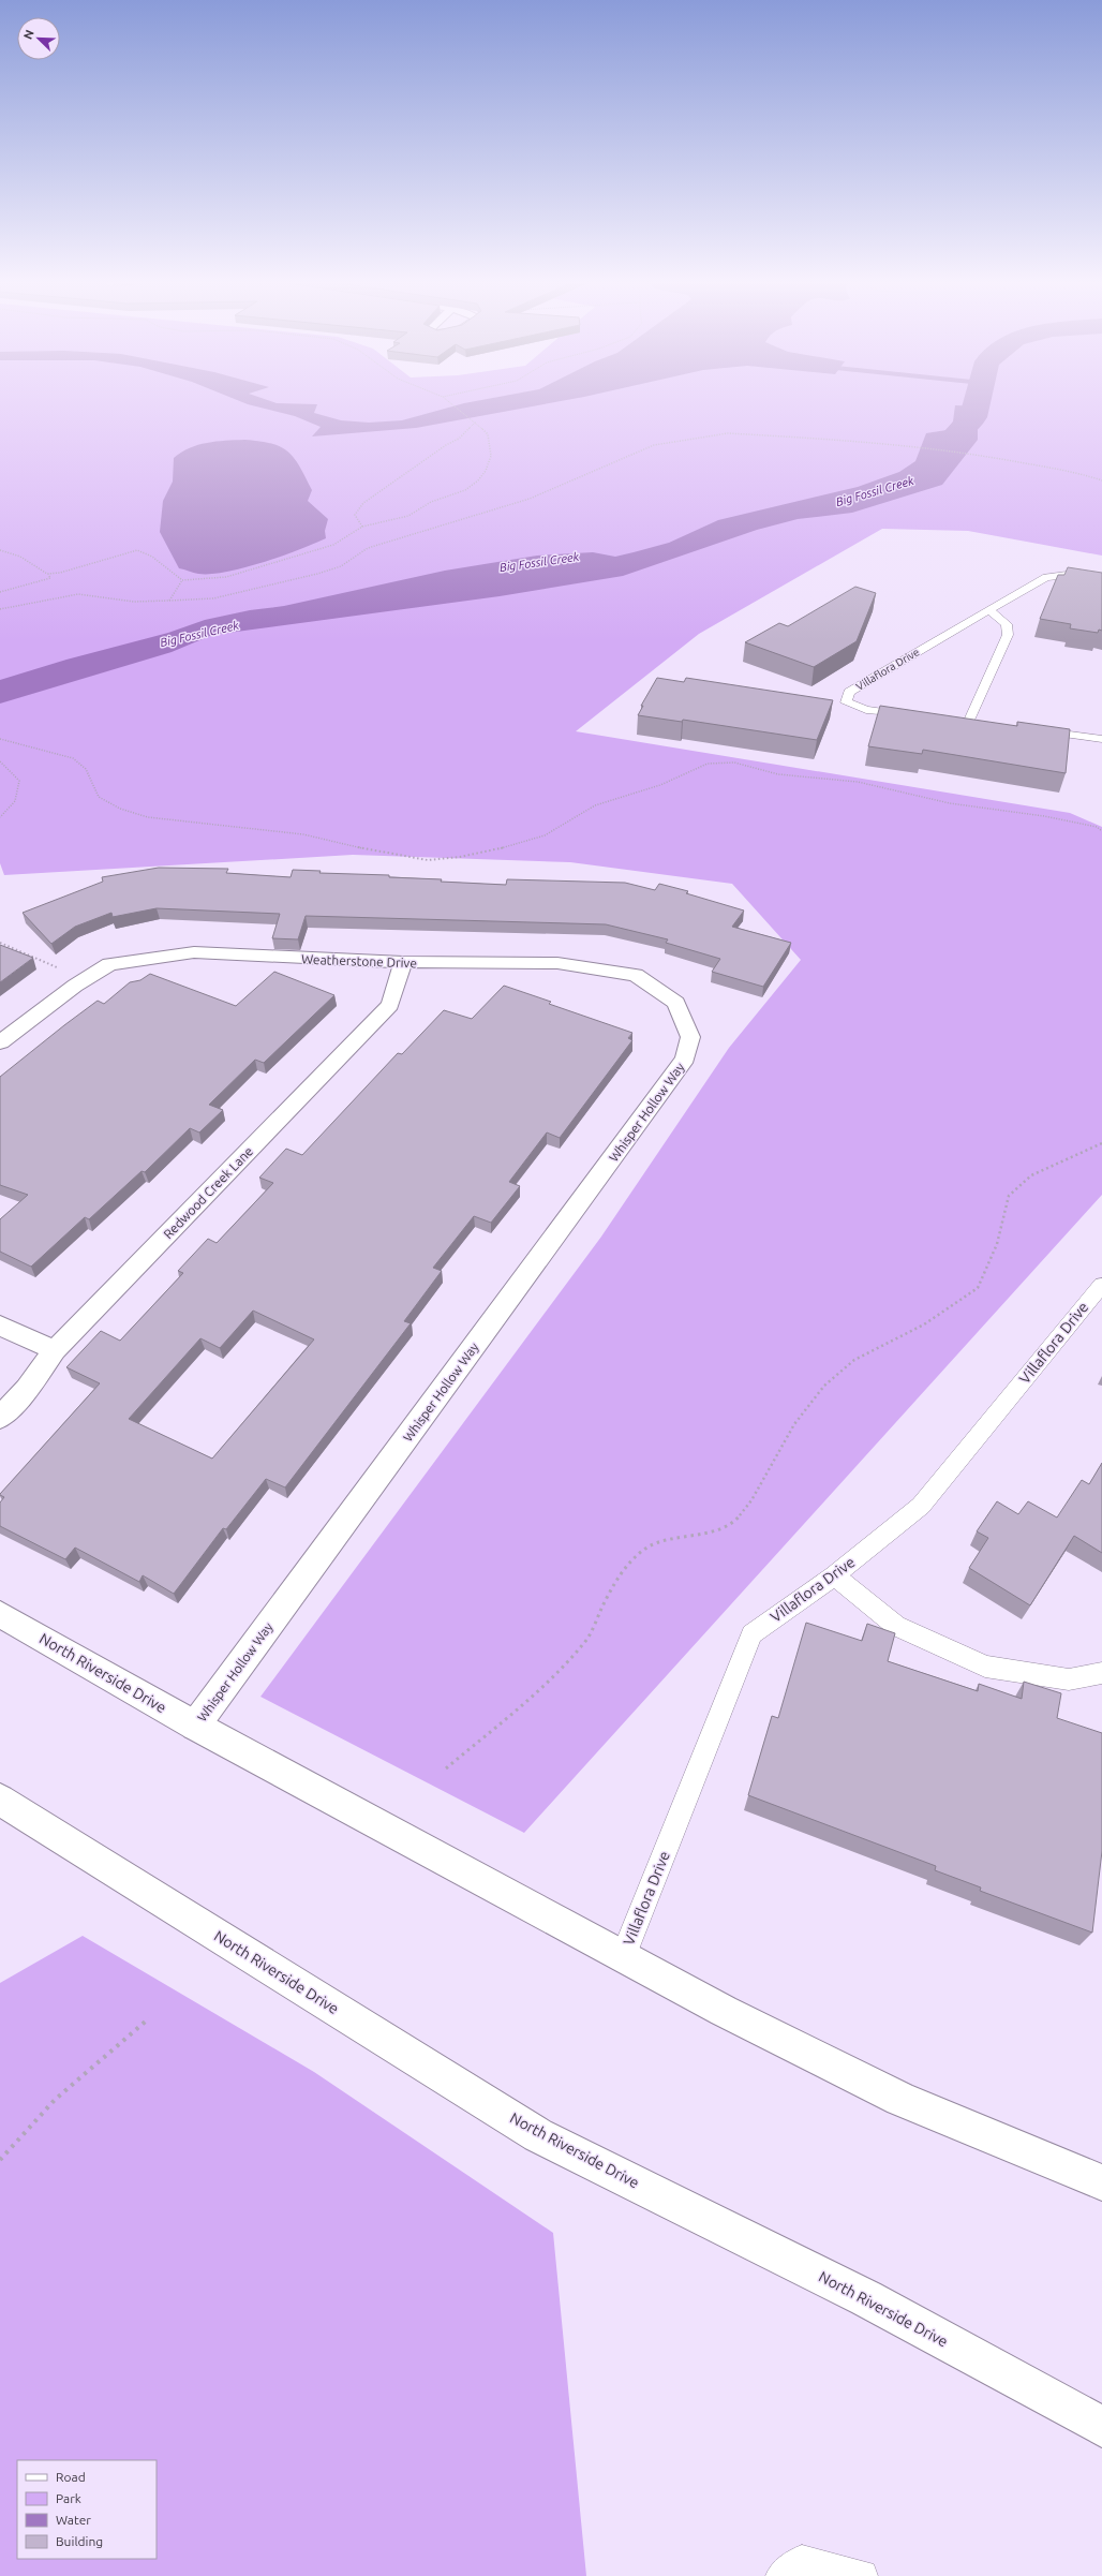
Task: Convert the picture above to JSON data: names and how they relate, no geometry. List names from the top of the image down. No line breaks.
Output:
{"streets":{"street":["Weatherstone Drive","Whisper Hollow Way","Redwood Creek Lane","North Riverside Drive"],"lane":["Villaflora Drive"]},"crossings":[["Villaflora Drive","North Riverside Drive"],["Weatherstone Drive","Whisper Hollow Way"],["Weatherstone Drive","Redwood Creek Lane"],["Whisper Hollow Way","North Riverside Drive"]],"water":["Big Fossil Creek"],"legend":["Road","Park","Water","Building"],"north":"top left"}
